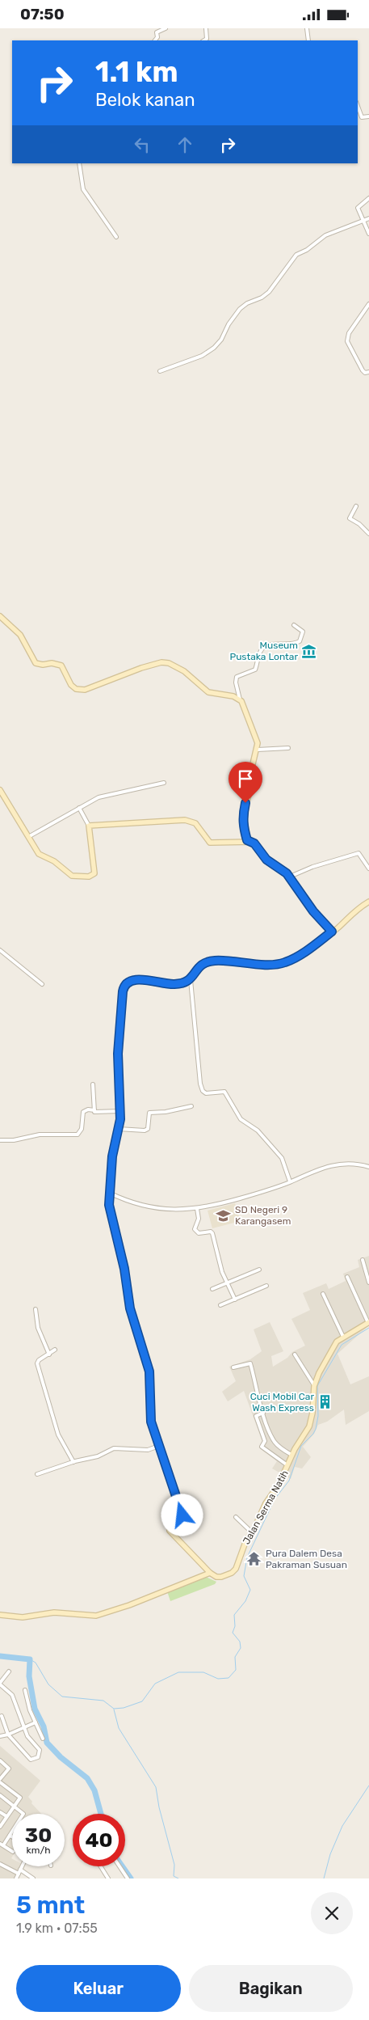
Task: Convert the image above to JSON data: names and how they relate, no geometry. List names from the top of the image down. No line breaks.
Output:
{"streets":{"street":["Jalan Serma Natih"]},"places":{"museum":["Museum Pustaka Lontar"],"school or university":["SD Negeri 9 Karangasem"],"building":["Cuci Mobil Car Wash Express"],"temple":["Pura Dalem Desa Pakraman Susuan"]},"page":{"status":"07:50","turn":["1.1 km","Belok kanan"],"speed":"30 km/h","limit":"40","heading":["5 mnt","1.9 km · 07:55"],"buttons":["Keluar","Bagikan"]}}
